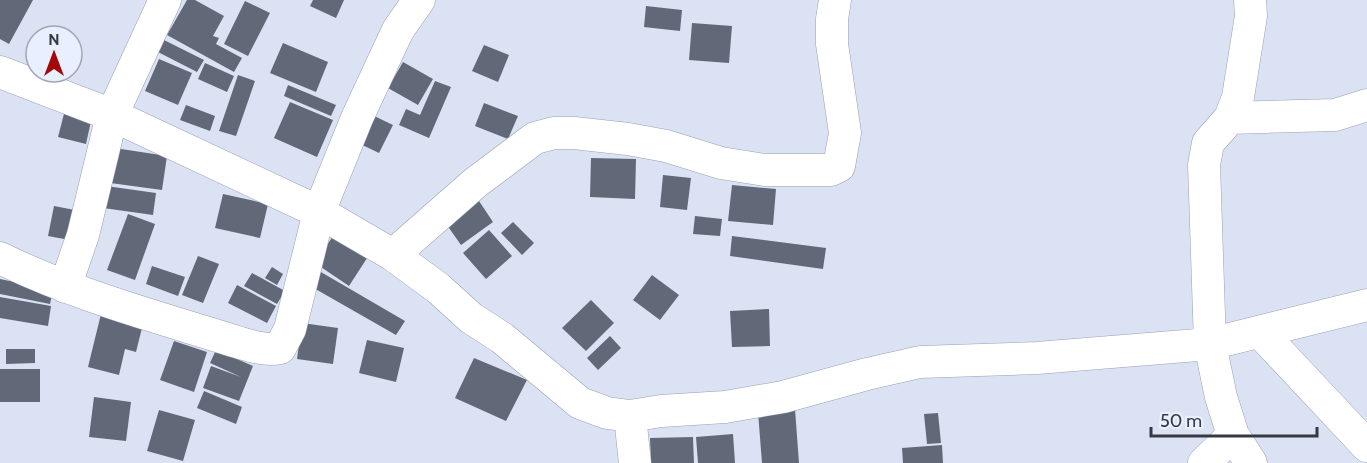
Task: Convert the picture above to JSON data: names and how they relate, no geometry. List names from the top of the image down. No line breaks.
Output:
{"scale_bar":"50 m","north":"top"}
